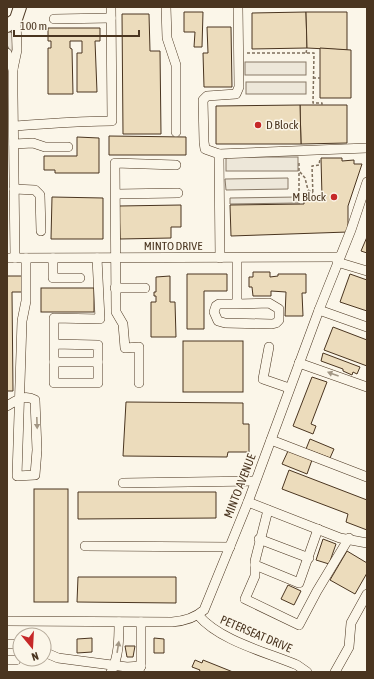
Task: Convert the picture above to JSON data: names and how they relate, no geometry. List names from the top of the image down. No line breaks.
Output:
{"streets":{"street":["MINTO DRIVE","MINTO AVENUE","PETERSEAT DRIVE"]},"crossings":[["MINTO DRIVE","MINTO AVENUE"],["MINTO AVENUE","PETERSEAT DRIVE"]],"places":["D Block","M Block"],"scale_bar":"100 m","north":"bottom"}
